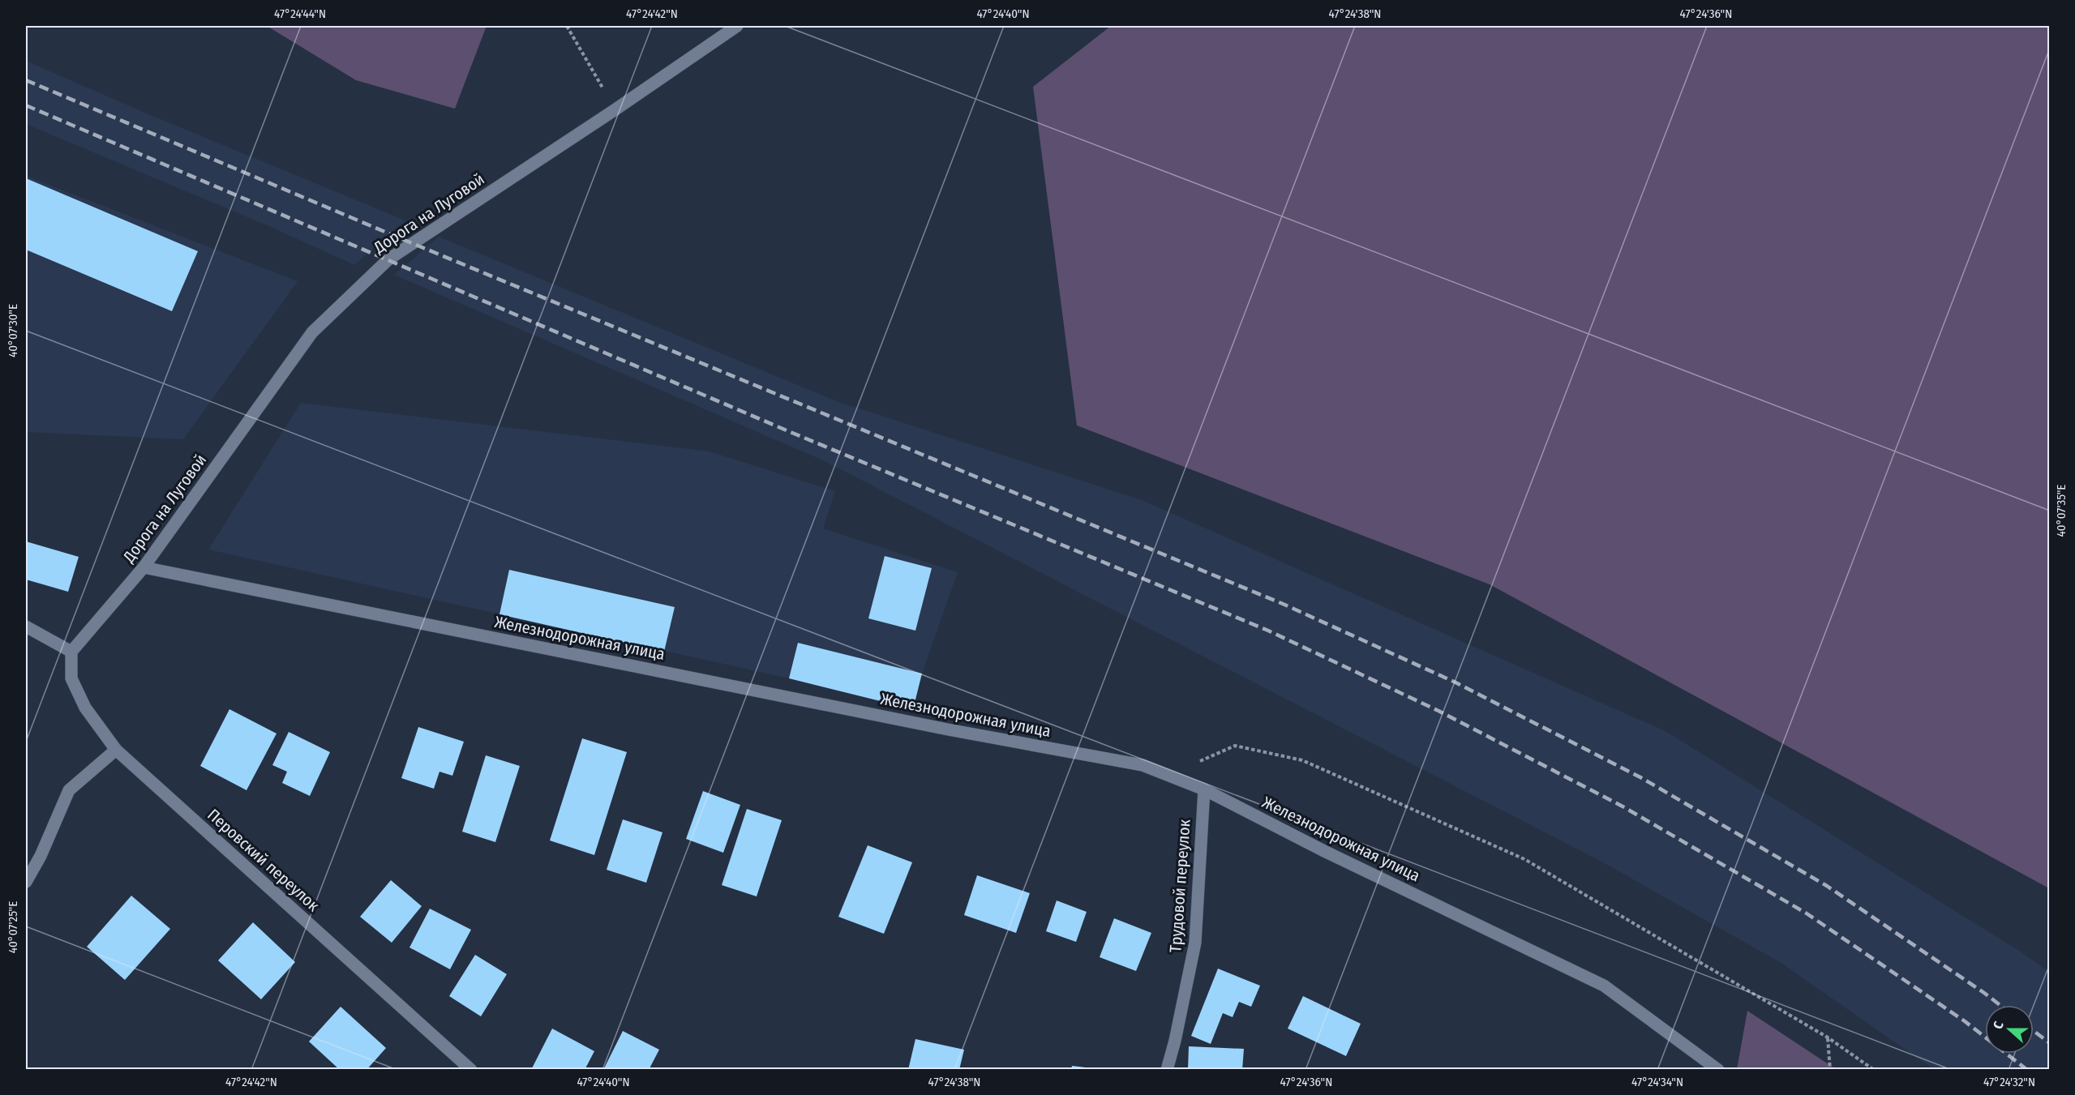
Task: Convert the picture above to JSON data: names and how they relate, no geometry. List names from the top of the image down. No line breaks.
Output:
{"streets":{"street":["Дорога на Луговой","Железнодорожная улица","Перовский переулок","Трудовой переулок"]},"crossings":[["Дорога на Луговой","Железнодорожная улица"],["Дорога на Луговой","Перовский переулок"],["Железнодорожная улица","Трудовой переулок"]],"north":"left","coordinates":["47°24'44\"N","47°24'42\"N","47°24'40\"N","47°24'38\"N","47°24'36\"N","40°07'30\"E","40°07'35\"E","40°07'25\"E","47°24'34\"N","47°24'32\"N"]}
